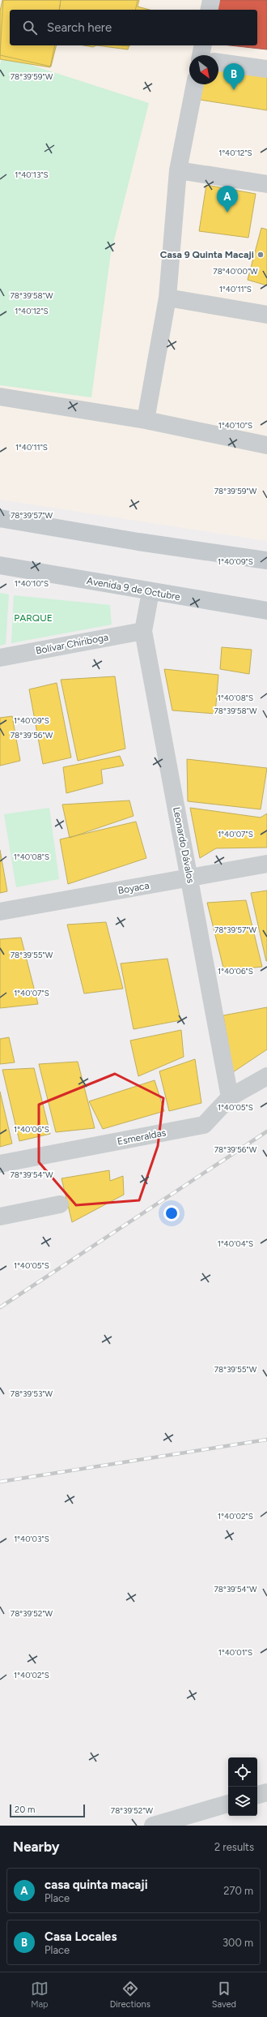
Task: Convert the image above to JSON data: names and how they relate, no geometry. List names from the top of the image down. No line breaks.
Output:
{"streets":{"main road":["Avenida 9 de Octubre"],"street":["Bolívar Chiriboga","Leonardo Dávalos","Boyaca","Esmeraldas"]},"crossings":[["Avenida 9 de Octubre","Leonardo Dávalos"],["Bolívar Chiriboga","Leonardo Dávalos"],["Leonardo Dávalos","Boyaca"],["Leonardo Dávalos","Esmeraldas"]],"parks":["PARQUE"],"places":["Casa 9 Quinta Macaji"],"scale_bar":"20 m","north":"bottom right","page":{"search":"Search here","pins":["B","A"],"scale":"20 m","heading":["Nearby","2 results"],"list":[{"mark":"A","name":"casa quinta macaji","note":"Place","value":"270 m"},{"mark":"B","name":"Casa Locales","note":"Place","value":"300 m"}],"nav":["Map","Directions","Saved"]},"coordinates":["78°39'59\"W","1°40'12\"S","1°40'13\"S","78°40'00\"W","1°40'11\"S","78°39'58\"W","1°40'10\"S","78°39'57\"W","1°40'09\"S","1°40'08\"S","78°39'56\"W","1°40'07\"S","78°39'55\"W","1°40'06\"S","1°40'05\"S","78°39'54\"W","1°40'04\"S","78°39'53\"W","1°40'02\"S","1°40'03\"S","78°39'52\"W","1°40'01\"S"]}
